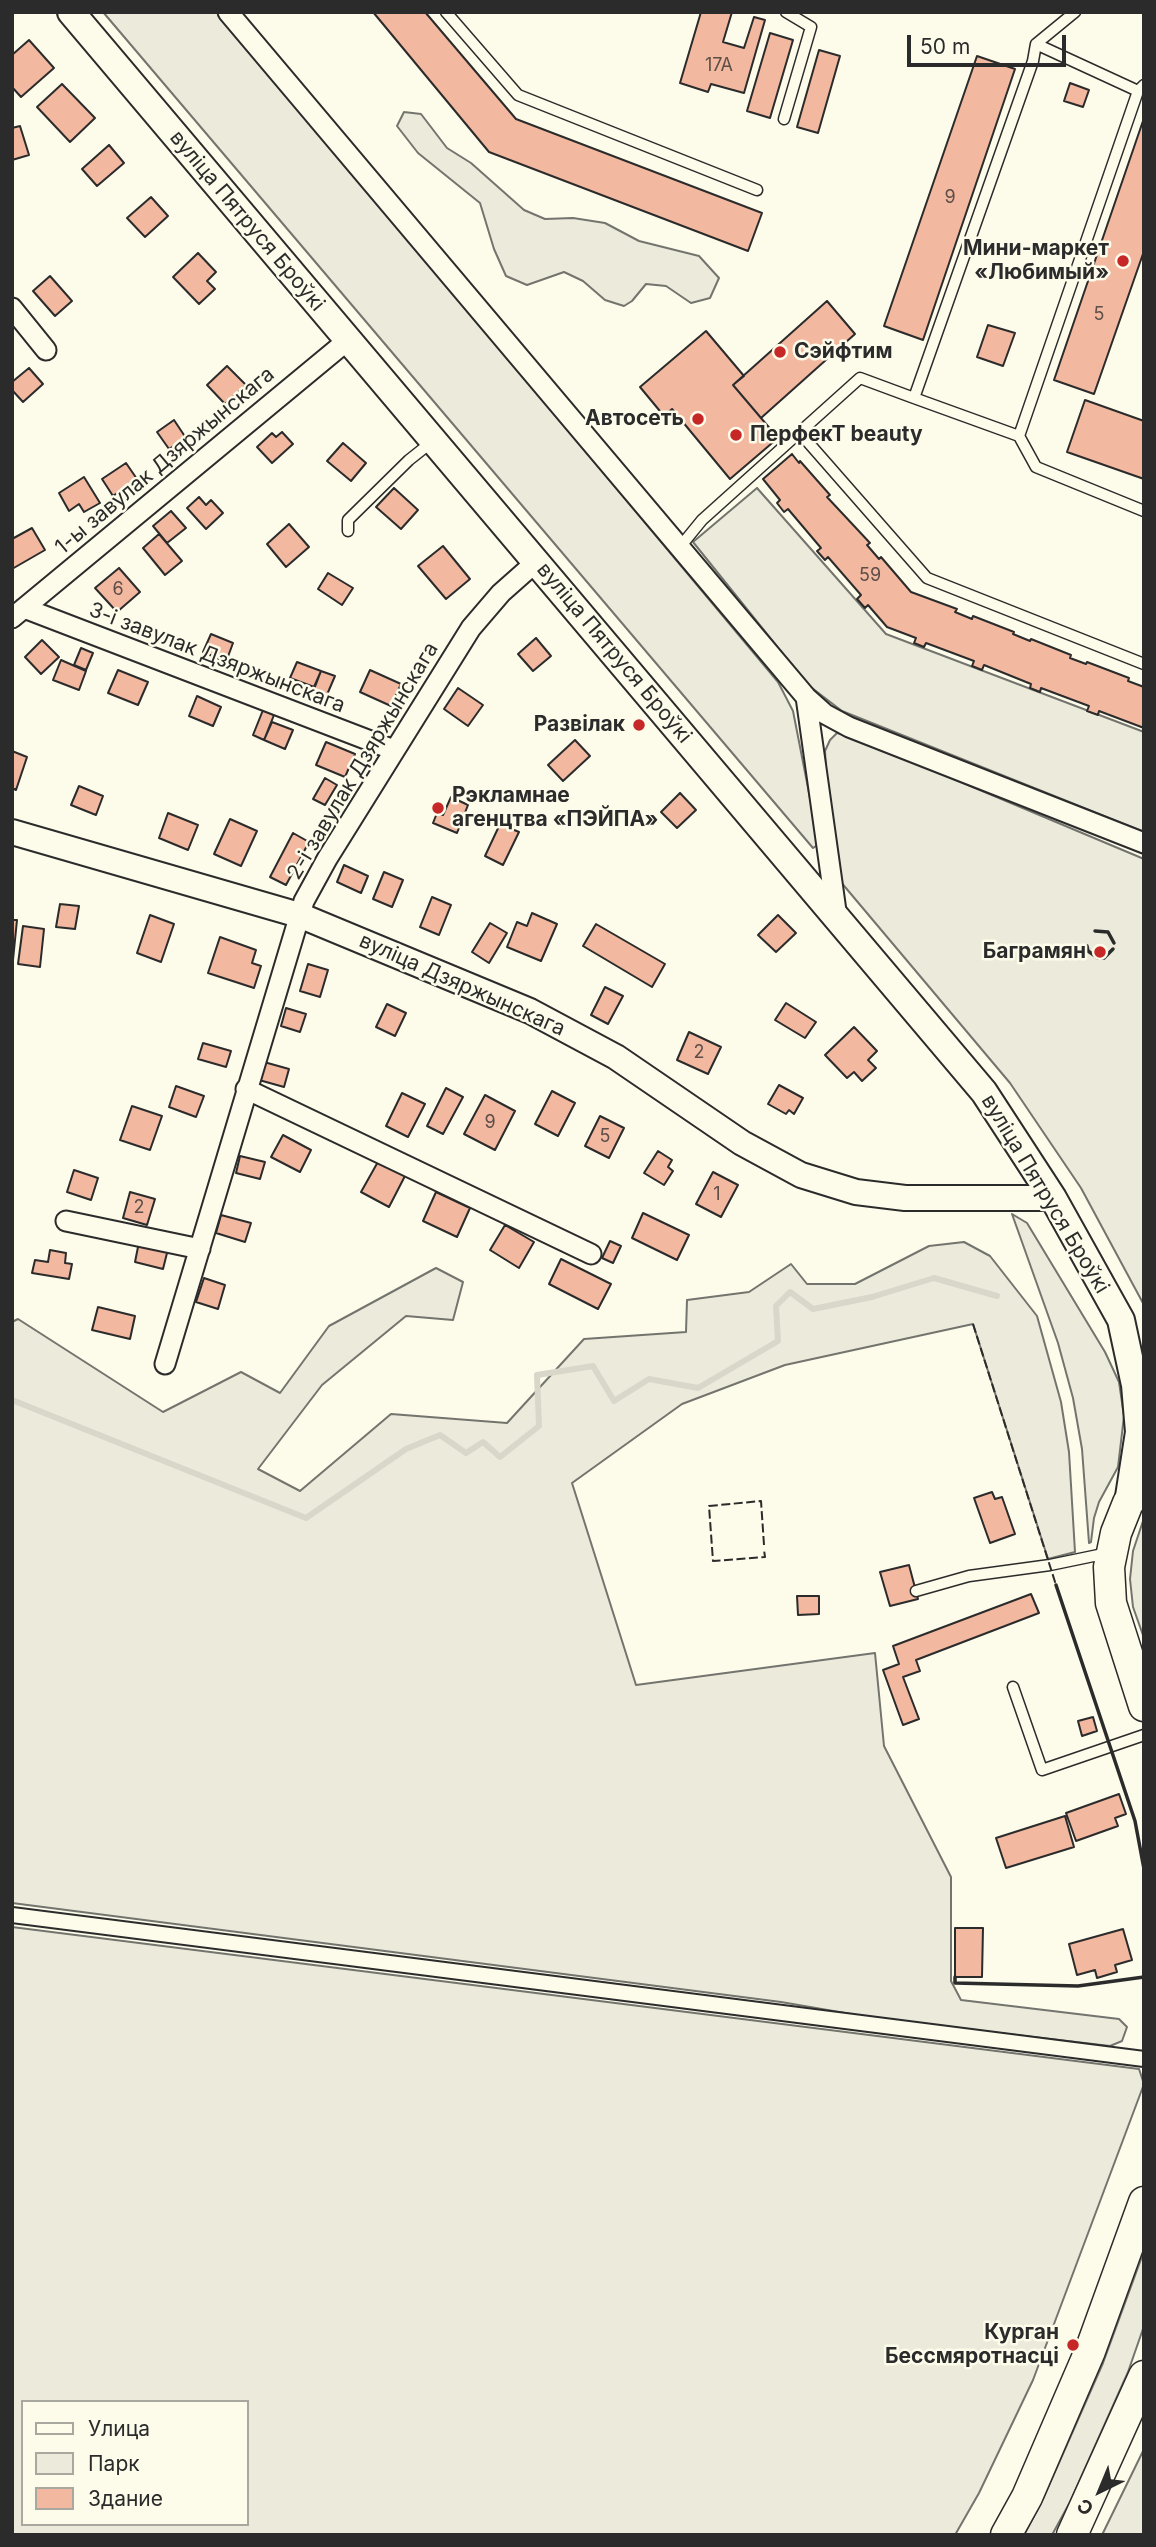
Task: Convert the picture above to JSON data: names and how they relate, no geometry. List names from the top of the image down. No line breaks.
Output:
{"streets":{"main road":["вуліца Пятруся Броўкі"],"street":["1-ы завулак Дзяржынскага","3-і завулак Дзяржынскага","2-і завулак Дзяржынскага","вуліца Дзяржынскага"]},"crossings":[["вуліца Пятруся Броўкі","1-ы завулак Дзяржынскага"],["вуліца Пятруся Броўкі","2-і завулак Дзяржынскага"],["вуліца Пятруся Броўкі","вуліца Дзяржынскага"],["1-ы завулак Дзяржынскага","3-і завулак Дзяржынскага"],["3-і завулак Дзяржынскага","2-і завулак Дзяржынскага"],["2-і завулак Дзяржынскага","вуліца Дзяржынскага"]],"places":["Мини-маркет «Любимый»","Сэйфтим","Автосеть","ПерфекТ beauty","Развілак","Рэкламнае агенцтва «ПЭЙПА»","Баграмян","Курган Бессмяротнасці"],"house_numbers":["17А","9","5","59","6","2","9","5","1","2"],"legend":["Улица","Парк","Здание"],"scale_bar":"50 m","north":"bottom left"}
